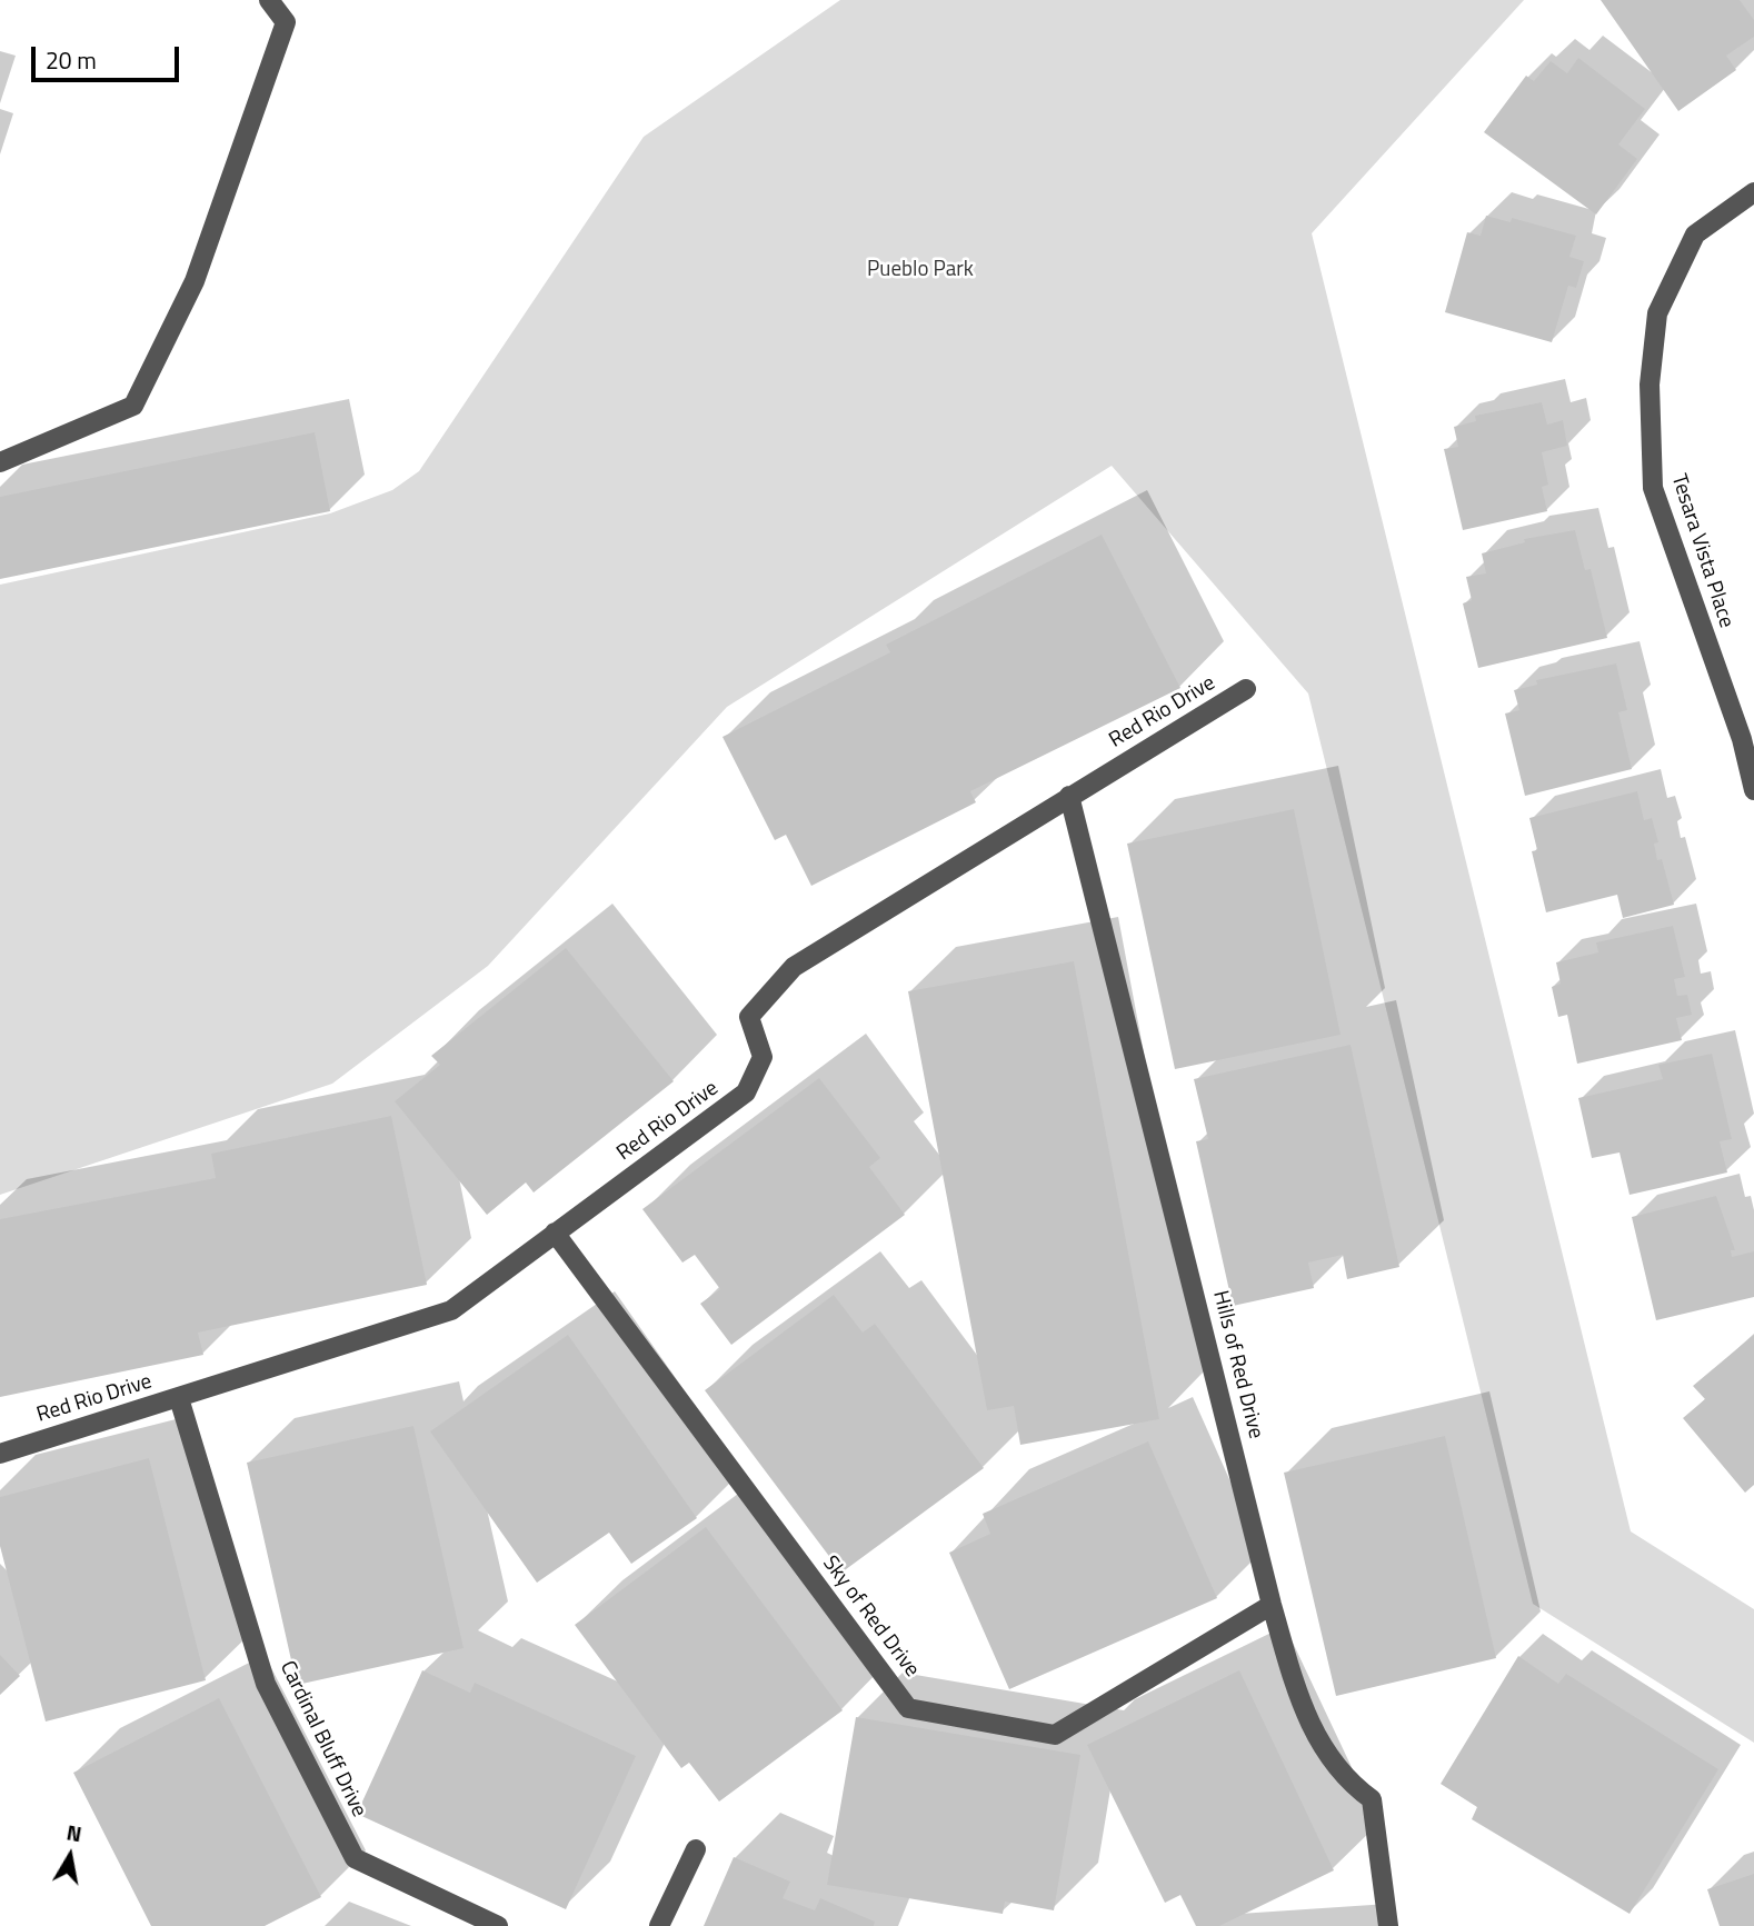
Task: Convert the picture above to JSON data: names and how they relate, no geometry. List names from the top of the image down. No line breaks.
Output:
{"streets":{"street":["Tesara Vista Place","Red Rio Drive","Hills of Red Drive","Sky of Red Drive","Cardinal Bluff Drive"]},"crossings":[["Red Rio Drive","Hills of Red Drive"],["Red Rio Drive","Sky of Red Drive"],["Red Rio Drive","Cardinal Bluff Drive"],["Hills of Red Drive","Sky of Red Drive"]],"parks":["Pueblo Park"],"scale_bar":"20 m","north":"top"}
